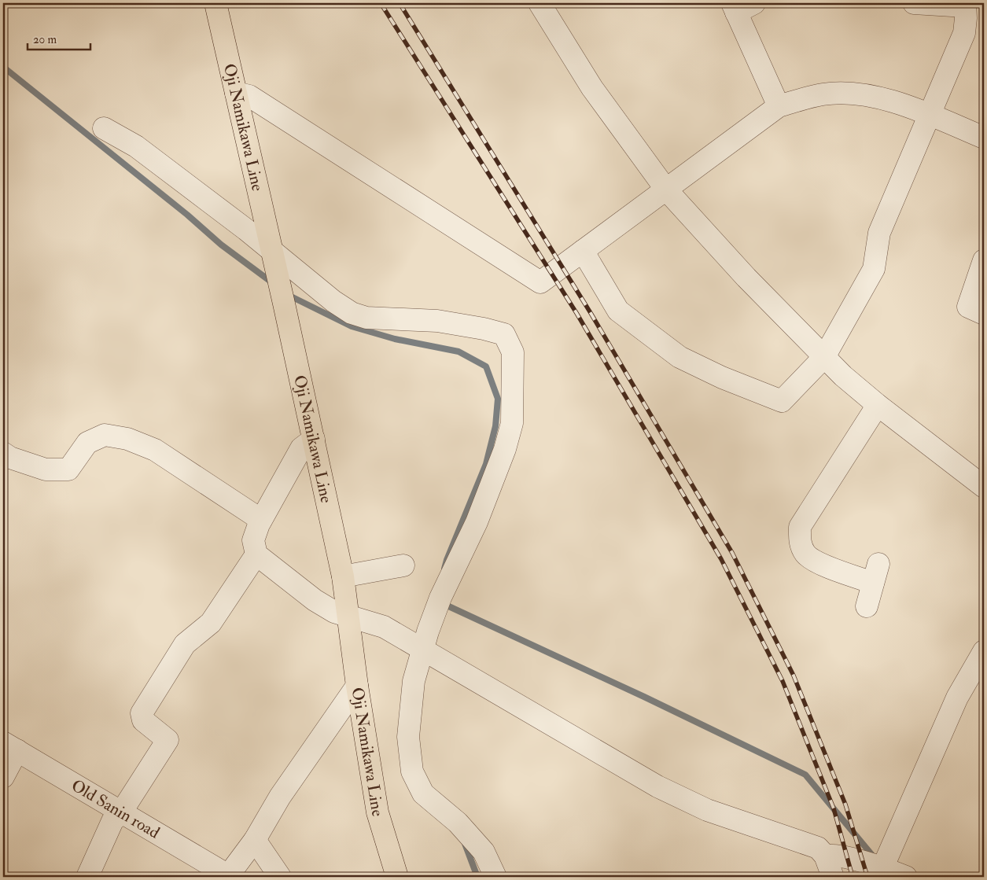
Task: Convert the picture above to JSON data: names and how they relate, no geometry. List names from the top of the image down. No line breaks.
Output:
{"streets":{"main road":["Oji Namikawa Line"],"street":["Old Sanin road"]},"crossings":[["Oji Namikawa Line","Old Sanin road"]],"scale_bar":"20 m"}
